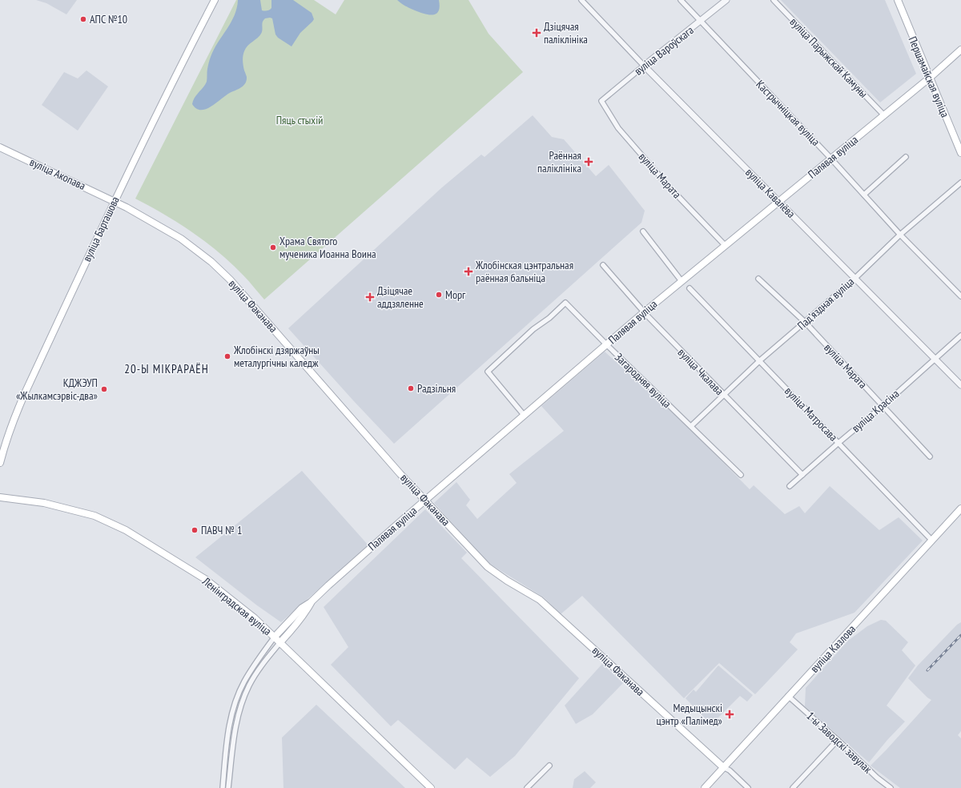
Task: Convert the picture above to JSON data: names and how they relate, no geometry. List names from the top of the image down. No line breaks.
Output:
{"streets":{"main road":["Першамайская вуліца","Палявая вуліца","вуліца Акопава","вуліца Барташова","вуліца Факанава","Ленінградская вуліца","вуліца Казлова"],"street":["вуліца Вароўскага","вуліца Парыжскай Камуны","Кастрычніцкая вуліца","вуліца Марата","вуліца Кавалёва","Падʼяздная вуліца","вуліца Чкалава","Загародняя вуліца","вуліца Красіна","вуліца Матросава","1-ы Заводскі завулак"]},"crossings":[["вуліца Вароўскага","Кастрычніцкая вуліца"],["вуліца Вароўскага","вуліца Марата"],["вуліца Вароўскага","вуліца Кавалёва"],["вуліца Парыжскай Камуны","Палявая вуліца"],["Першамайская вуліца","Палявая вуліца"],["Кастрычніцкая вуліца","Палявая вуліца"],["Кастрычніцкая вуліца","Падʼяздная вуліца"],["Палявая вуліца","вуліца Марата"],["Палявая вуліца","вуліца Кавалёва"],["Палявая вуліца","вуліца Факанава"],["Палявая вуліца","вуліца Чкалава"],["Палявая вуліца","Загародняя вуліца"],["Палявая вуліца","Ленінградская вуліца"],["вуліца Акопава","вуліца Барташова"],["вуліца Акопава","вуліца Факанава"],["вуліца Марата","Падʼяздная вуліца"],["вуліца Марата","вуліца Красіна"],["вуліца Кавалёва","Падʼяздная вуліца"],["вуліца Кавалёва","вуліца Красіна"],["вуліца Барташова","вуліца Факанава"],["Падʼяздная вуліца","вуліца Чкалава"],["Падʼяздная вуліца","Загародняя вуліца"],["Падʼяздная вуліца","вуліца Матросава"],["вуліца Факанава","вуліца Казлова"],["вуліца Чкалава","вуліца Красіна"],["вуліца Красіна","вуліца Матросава"],["вуліца Матросава","вуліца Казлова"],["вуліца Казлова","1-ы Заводскі завулак"]],"districts":["20-Ы МІКРАРАЁН"],"parks":["Пяць стыхій"],"places":{"other":["АПС №10","Храма Святого мученика Иоанна Воина","Морг","Жлобінскі дзяржаўны металургічны каледж","Радзільня","КДЖЭУП «Жылкамсэрвіс-два»","ПАВЧ № 1"],"health":["Дзіцячая паліклініка","Раённая паліклініка","Жлобінская цэнтральная раённая бальніца","Дзіцячае аддзяленне","Медыцынскі цэнтр «Палімед»"]}}
